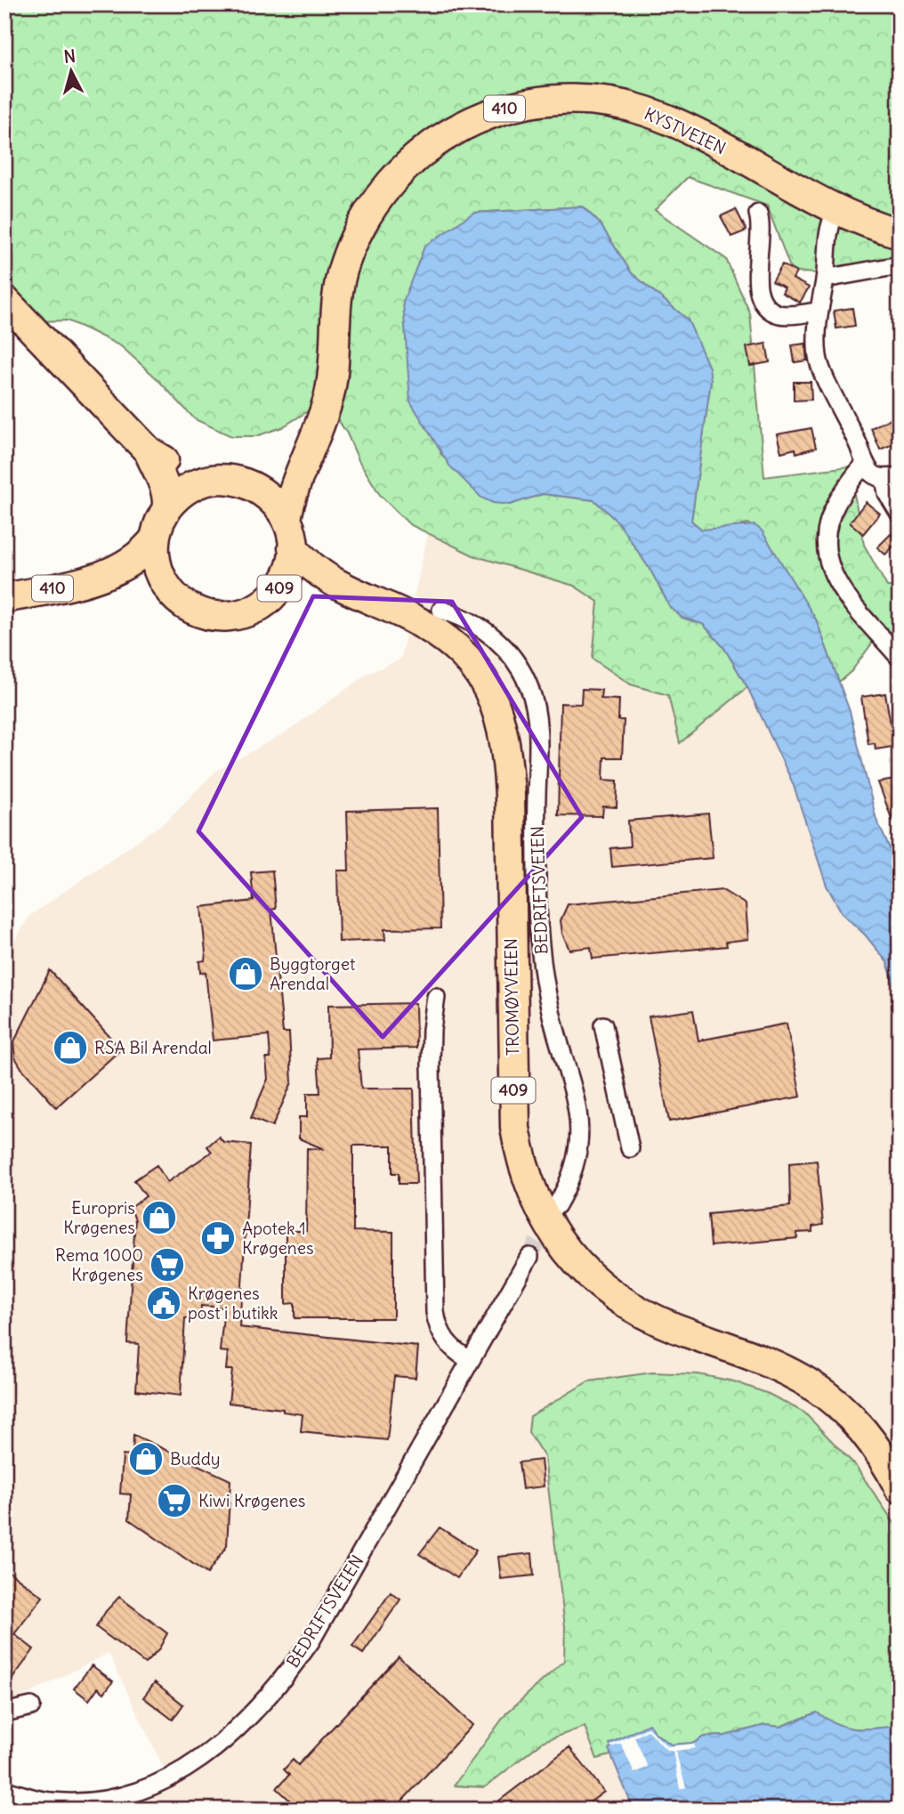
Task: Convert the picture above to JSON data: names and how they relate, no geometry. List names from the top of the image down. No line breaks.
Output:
{"streets":{"main road":["410","KYSTVEIEN","409","TROMØYVEIEN"],"street":["BEDRIFTSVEIEN"]},"crossings":[["410","KYSTVEIEN"],["410","409"],["410","TROMØYVEIEN"],["KYSTVEIEN","409"],["KYSTVEIEN","TROMØYVEIEN"],["409","TROMØYVEIEN"]],"places":{"shop":["Byggtorget Arendal","RSA Bil Arendal","Europris Krøgenes","Buddy"],"pharmacy":["Apotek 1 Krøgenes"],"supermarket":["Rema 1000 Krøgenes","Kiwi Krøgenes"],"public building":["Krøgenes post i butikk"]},"north":"top"}
